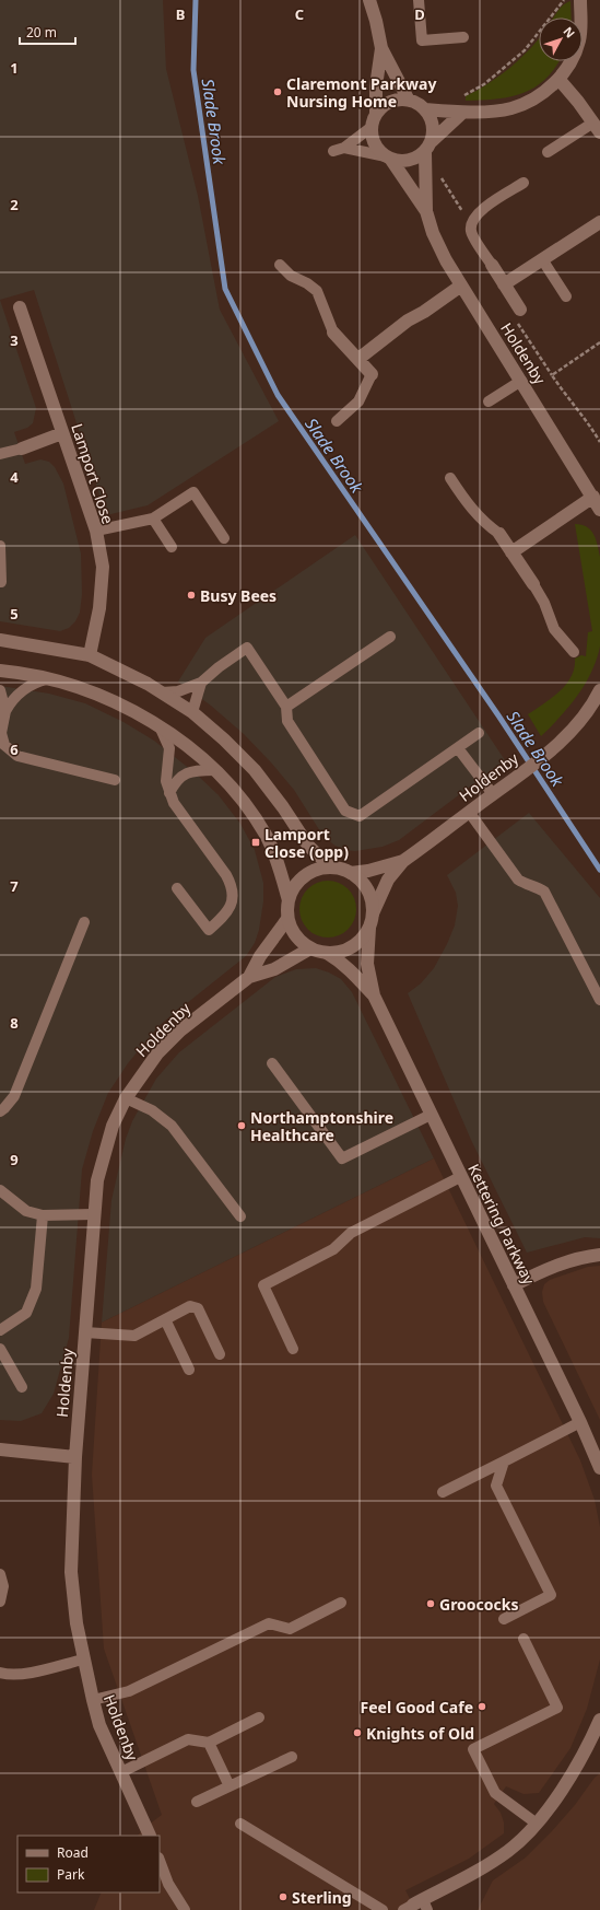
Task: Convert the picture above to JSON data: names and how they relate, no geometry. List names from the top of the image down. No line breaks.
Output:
{"streets":{"street":["Holdenby","Lamport Close","Kettering Parkway"]},"crossings":[["Holdenby","Kettering Parkway"]],"water":["Slade Brook"],"places":{"other":["Claremont Parkway Nursing Home","Busy Bees","Northamptonshire Healthcare","Groococks","Feel Good Cafe","Knights of Old","Sterling"],"transit":["Lamport Close (opp)"]},"legend":["Road","Park"],"scale_bar":"20 m","north":"top right","grid":{"columns":["B","C","D"],"rows":["1","2","3","4","5","6","7","8","9"]}}
